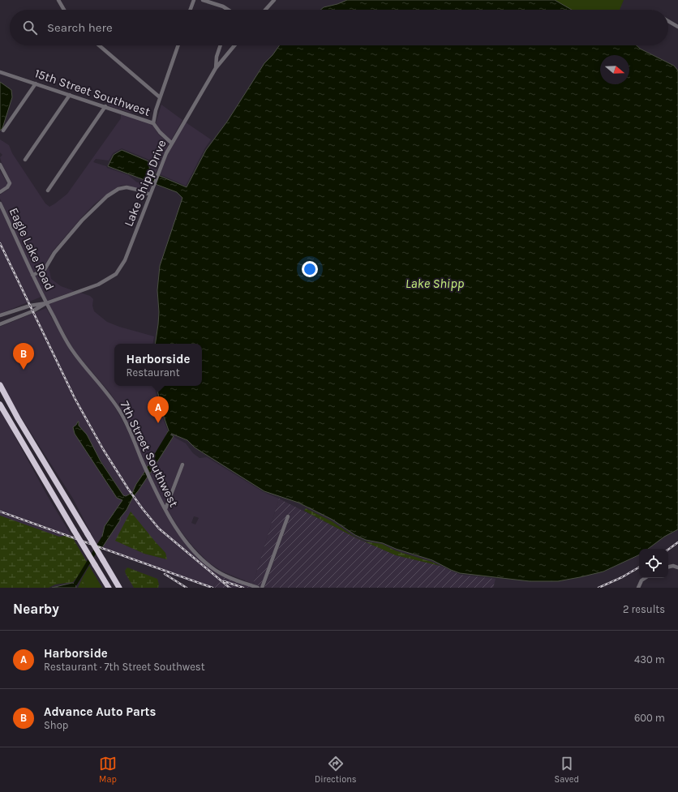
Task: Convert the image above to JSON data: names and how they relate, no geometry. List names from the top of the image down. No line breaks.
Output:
{"streets":{"street":["15th Street Southwest","Lake Shipp Drive","Eagle Lake Road","7th Street Southwest"]},"crossings":[["15th Street Southwest","Lake Shipp Drive"],["Lake Shipp Drive","Eagle Lake Road"],["Lake Shipp Drive","7th Street Southwest"],["Eagle Lake Road","7th Street Southwest"]],"water":["Lake Shipp"],"north":"right","page":{"search":"Search here","pins":["B","A"],"popup":["Harborside","Restaurant"],"heading":["Nearby","2 results"],"list":[{"mark":"A","name":"Harborside","note":"Restaurant · 7th Street Southwest","value":"430 m"},{"mark":"B","name":"Advance Auto Parts","note":"Shop","value":"600 m"}],"nav":["Map","Directions","Saved"]}}
